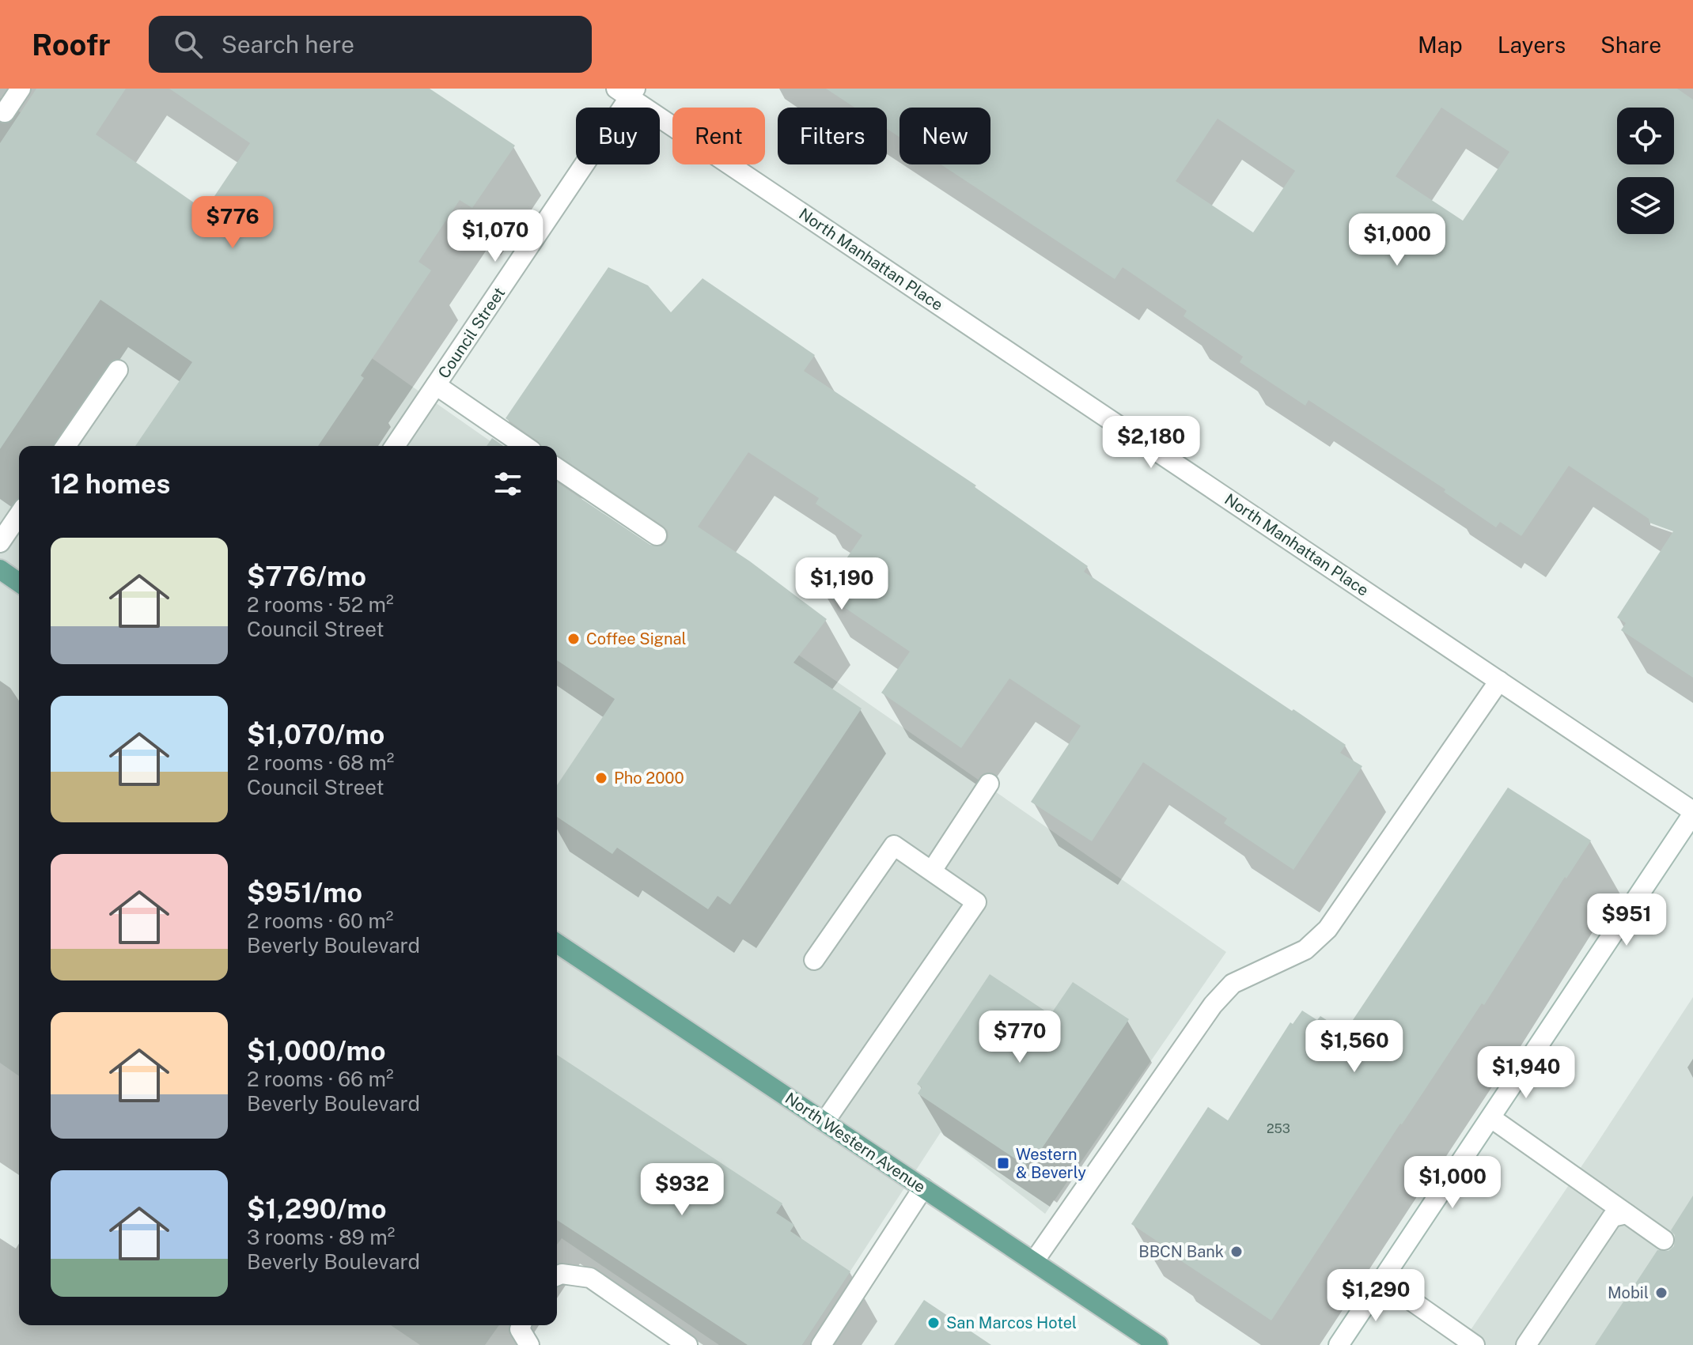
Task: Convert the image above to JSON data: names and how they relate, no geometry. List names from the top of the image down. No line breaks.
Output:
{"streets":{"main road":["North Western Avenue"],"street":["North Manhattan Place","Council Street"]},"crossings":[["North Manhattan Place","Council Street"]],"places":{"other":["Coffee Signal","Pho 2000","BBCN Bank","Mobil","San Marcos Hotel"],"transit":["Western & Beverly"]},"house_numbers":["253"],"page":{"header":"Roofr","search":"Search here","nav":["Map","Layers","Share"],"chip":["Buy","Rent","Filters","New"],"price":["$776","$1,070","$1,000","$2,180","$1,190","$951","$770","$1,560","$1,940","$1,000","$932","$1,290"],"heading":"12 homes","list":[{"name":"$776/mo","note":"2 rooms · 52 m² · Council Street"},{"name":"$1,070/mo","note":"2 rooms · 68 m² · Council Street"},{"name":"$951/mo","note":"2 rooms · 60 m² · Beverly Boulevard"},{"name":"$1,000/mo","note":"2 rooms · 66 m² · Beverly Boulevard"},{"name":"$1,290/mo","note":"3 rooms · 89 m² · Beverly Boulevard"}]}}
